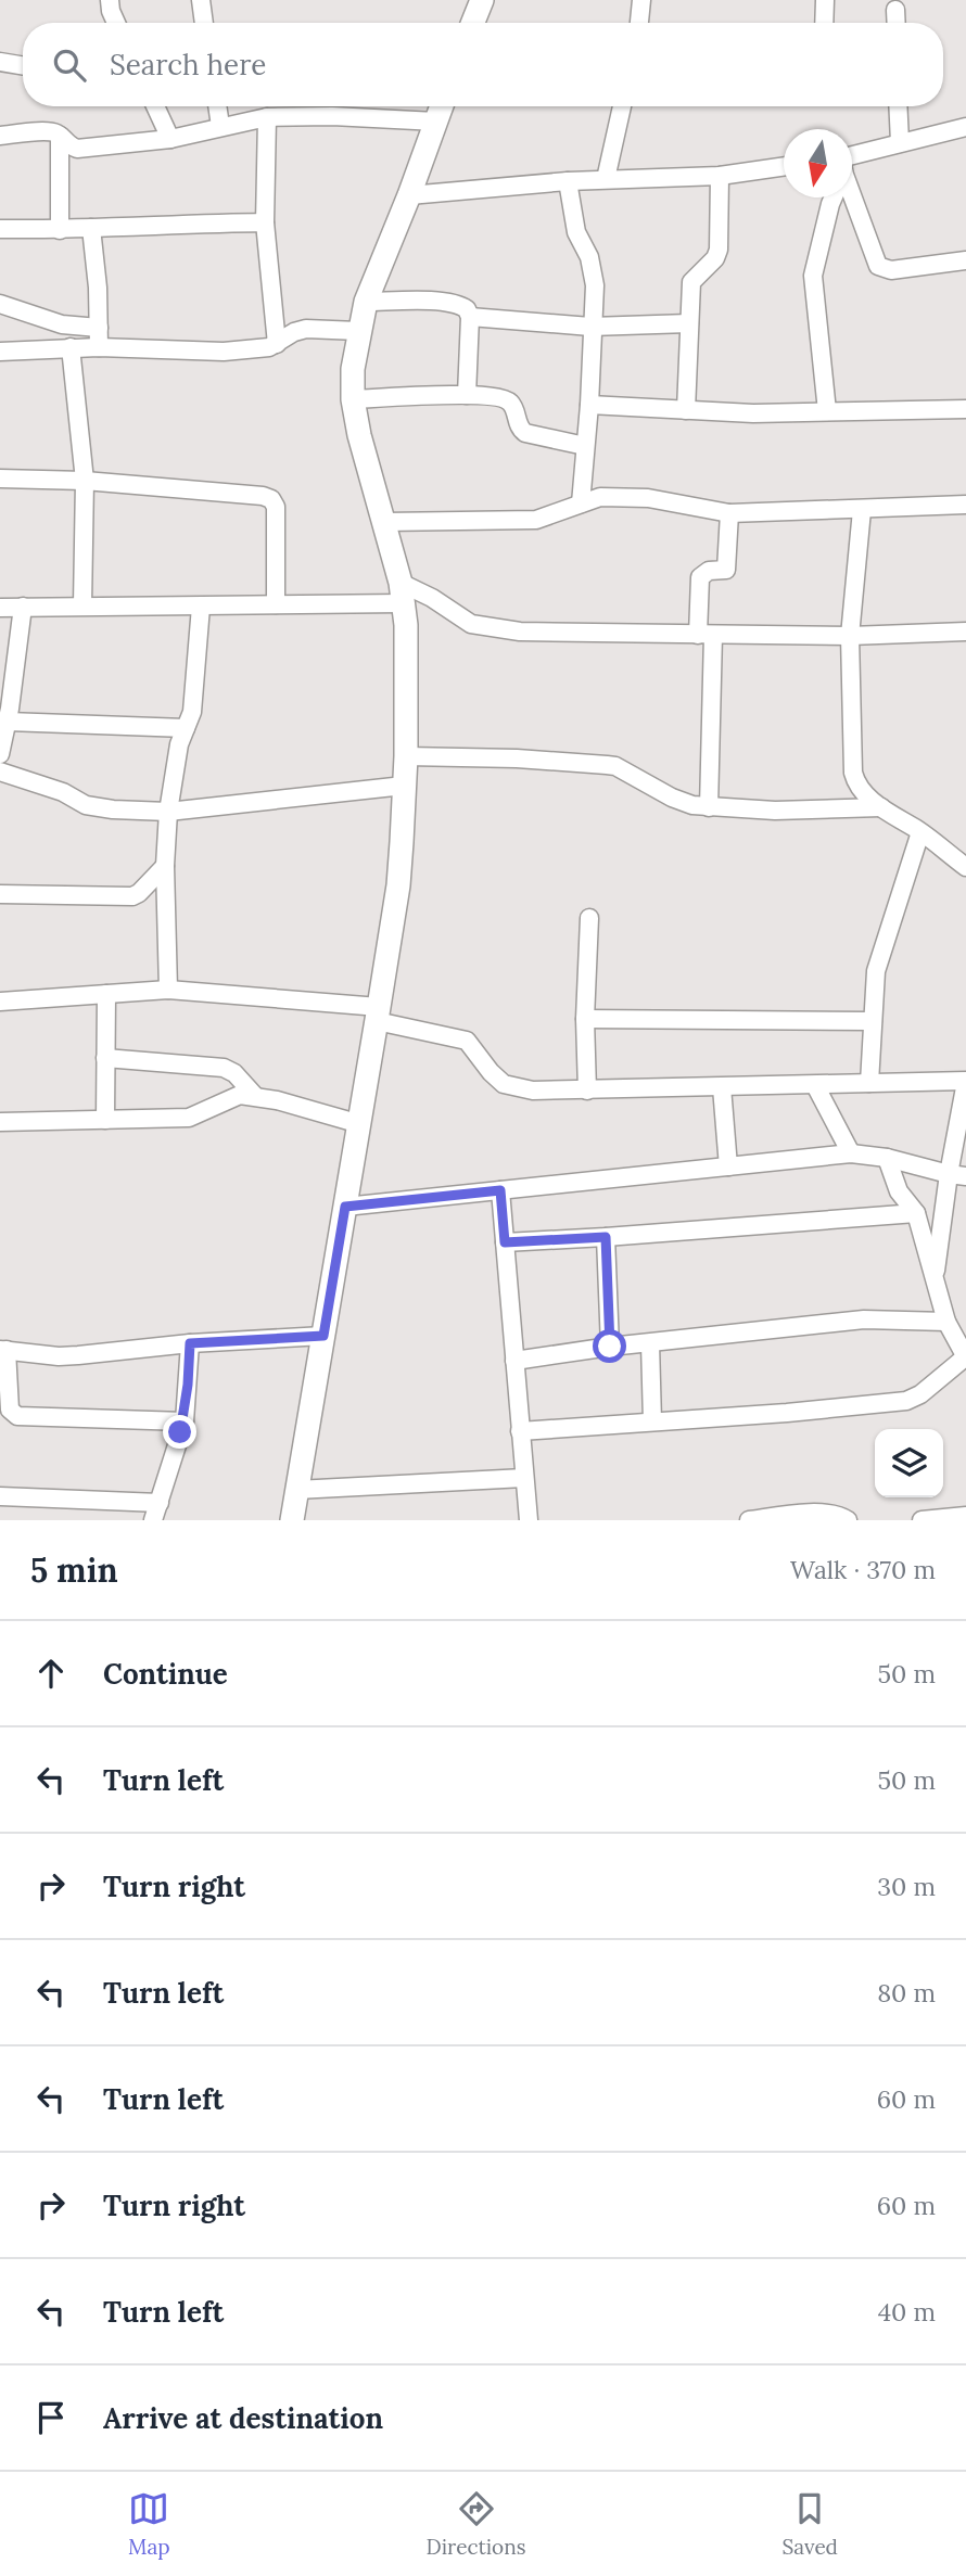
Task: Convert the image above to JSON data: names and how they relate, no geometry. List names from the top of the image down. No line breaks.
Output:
{"north":"bottom","page":{"search":"Search here","heading":["5 min","Walk · 370 m"],"list":[["Continue","50 m"],["Turn left","50 m"],["Turn right","30 m"],["Turn left","80 m"],["Turn left","60 m"],["Turn right","60 m"],["Turn left","40 m"],"Arrive at destination"],"nav":["Map","Directions","Saved"]}}
